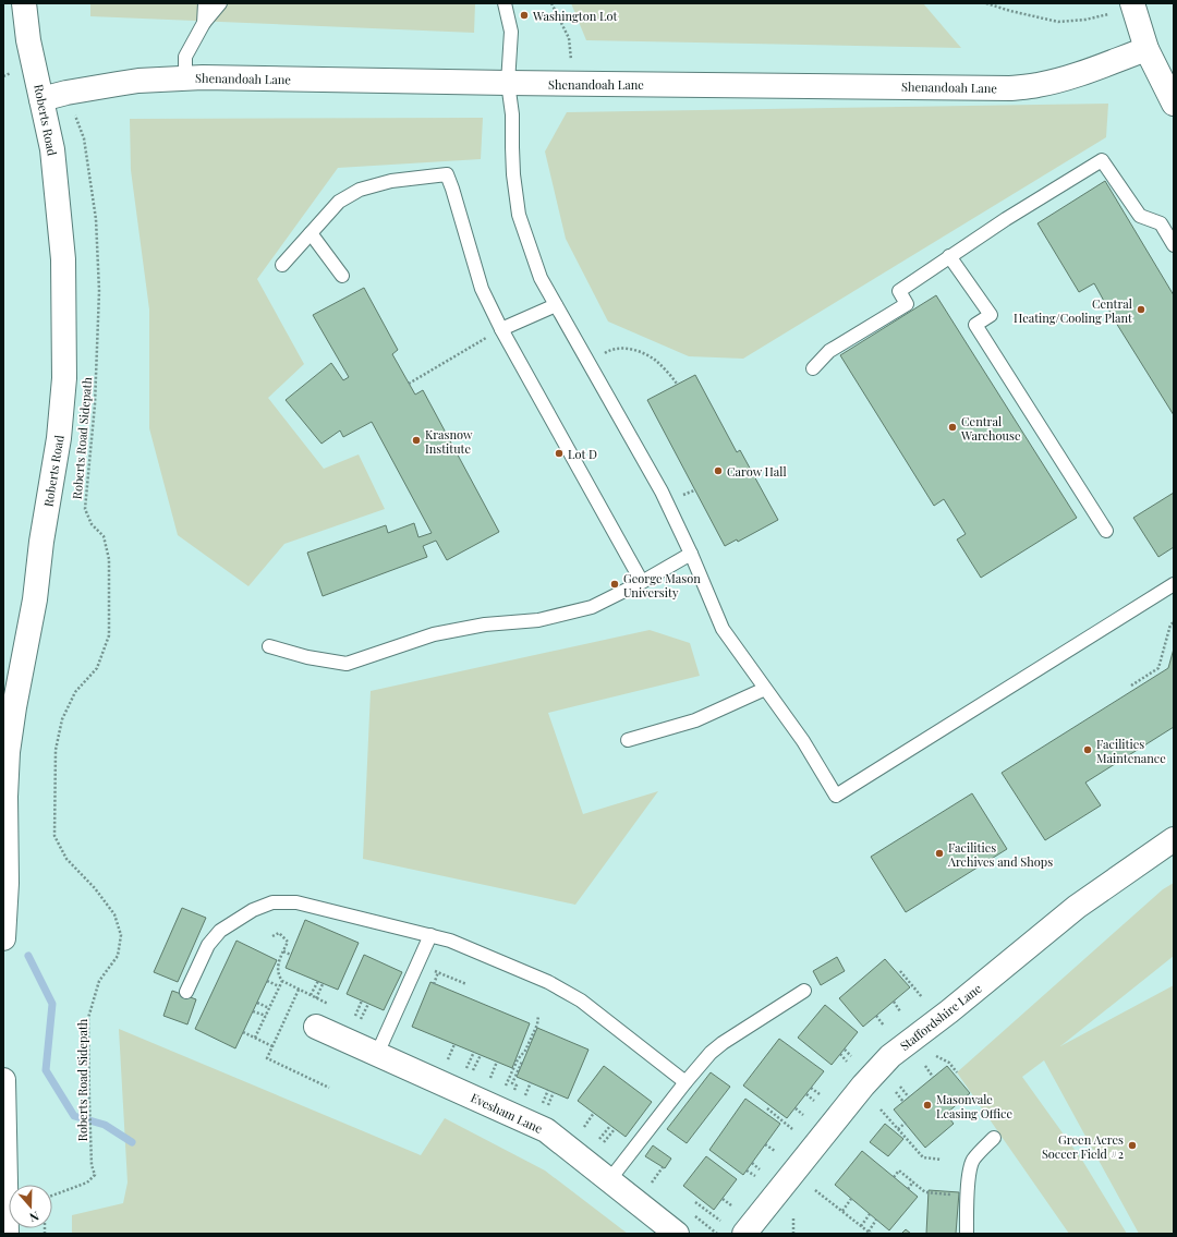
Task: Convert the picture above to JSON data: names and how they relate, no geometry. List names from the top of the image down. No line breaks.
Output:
{"streets":{"street":["Shenandoah Lane","Roberts Road","Staffordshire Lane","Evesham Lane"],"path":["Roberts Road Sidepath"]},"crossings":[["Shenandoah Lane","Roberts Road"]],"places":["Washington Lot","Central Heating/Cooling Plant","Central Warehouse","Krasnow Institute","Lot D","Carow Hall","George Mason University","Facilities Maintenance","Facilities Archives and Shops","Masonvale Leasing Office","Green Acres Soccer Field #2"],"north":"bottom"}
